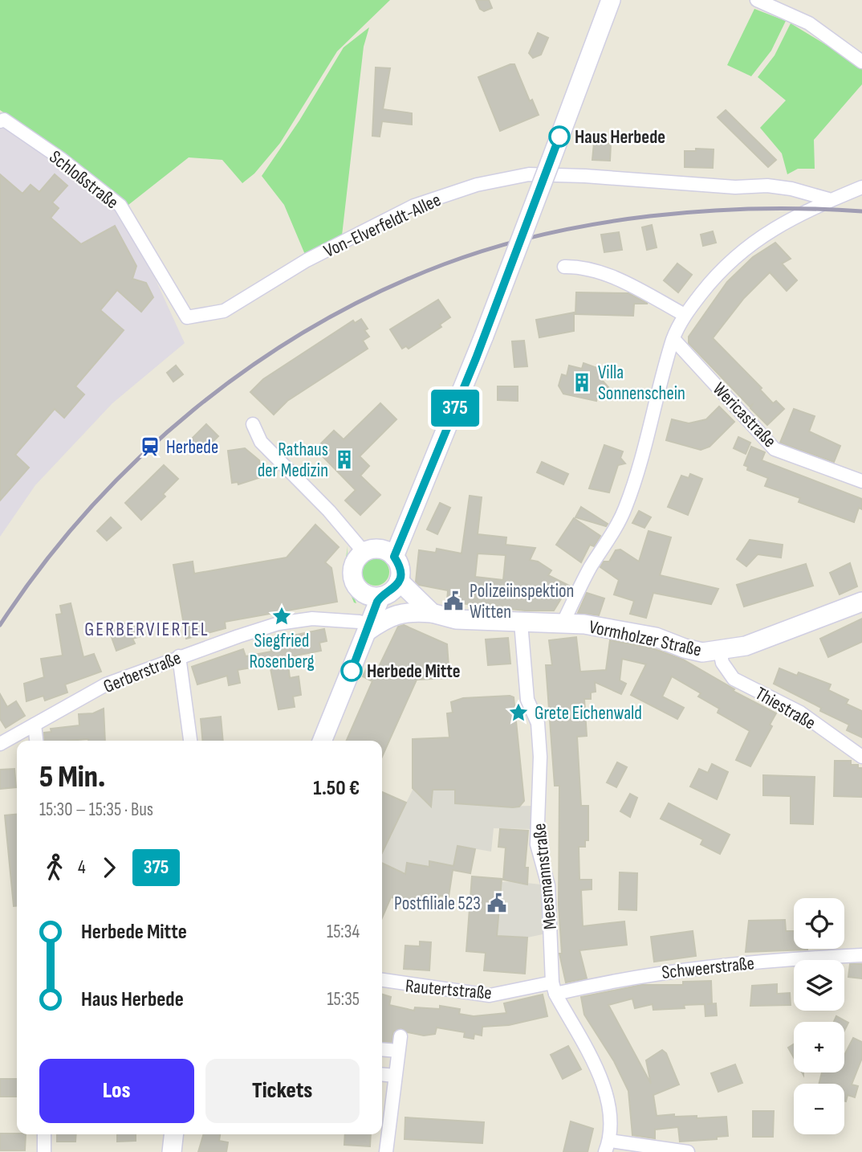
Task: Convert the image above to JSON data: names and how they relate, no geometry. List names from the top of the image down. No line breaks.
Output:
{"streets":{"main road":["Vormholzer Straße"],"street":["Schloßstraße","Von-Elverfeldt-Allee","Wericastraße","Gerberstraße","Thiestraße","Meesmannstraße","Schweerstraße","Rautertstraße"]},"crossings":[["Schloßstraße","Von-Elverfeldt-Allee"],["Vormholzer Straße","Thiestraße"],["Vormholzer Straße","Meesmannstraße"],["Meesmannstraße","Schweerstraße"],["Meesmannstraße","Rautertstraße"],["Schweerstraße","Rautertstraße"]],"districts":["GERBERVIERTEL"],"places":{"other":["Haus Herbede","Herbede Mitte"],"building":["Villa Sonnenschein","Rathaus der Medizin"],"station":["Herbede"],"public building":["Polizeiinspektion Witten","Postfiliale 523"],"place":["Siegfried Rosenberg","Grete Eichenwald"]},"lines":["bus line 375"],"page":{"on_map":"375","heading":["5 Min.","15:30 – 15:35 · Bus","1.50 €"],"legs":["4","375"],"map_buttons":["+","−"],"list":[{"name":"Herbede Mitte","value":"15:34"},{"name":"Haus Herbede","value":"15:35"}],"buttons":["Los","Tickets"]}}
